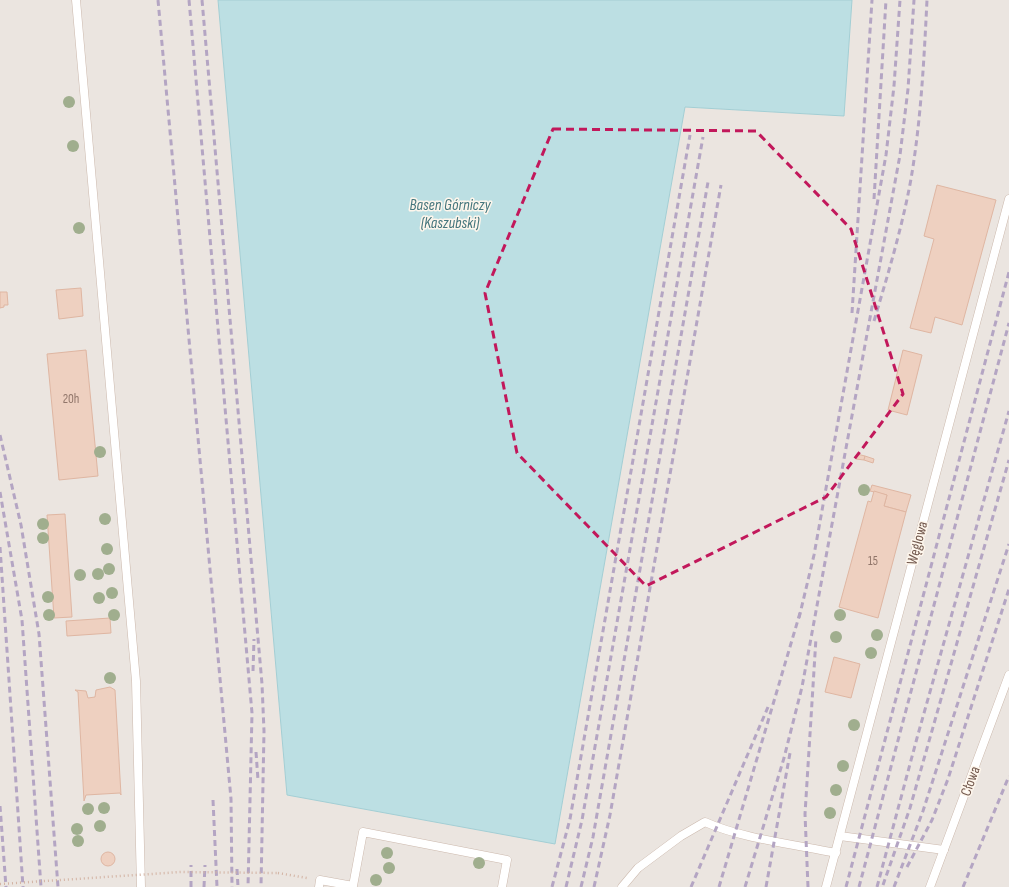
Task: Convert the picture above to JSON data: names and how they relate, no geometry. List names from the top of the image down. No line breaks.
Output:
{"streets":{"lane":["Węglowa","Cłowa"]},"water":["Basen Górniczy (Kaszubski)"],"house_numbers":["20h","15"]}
